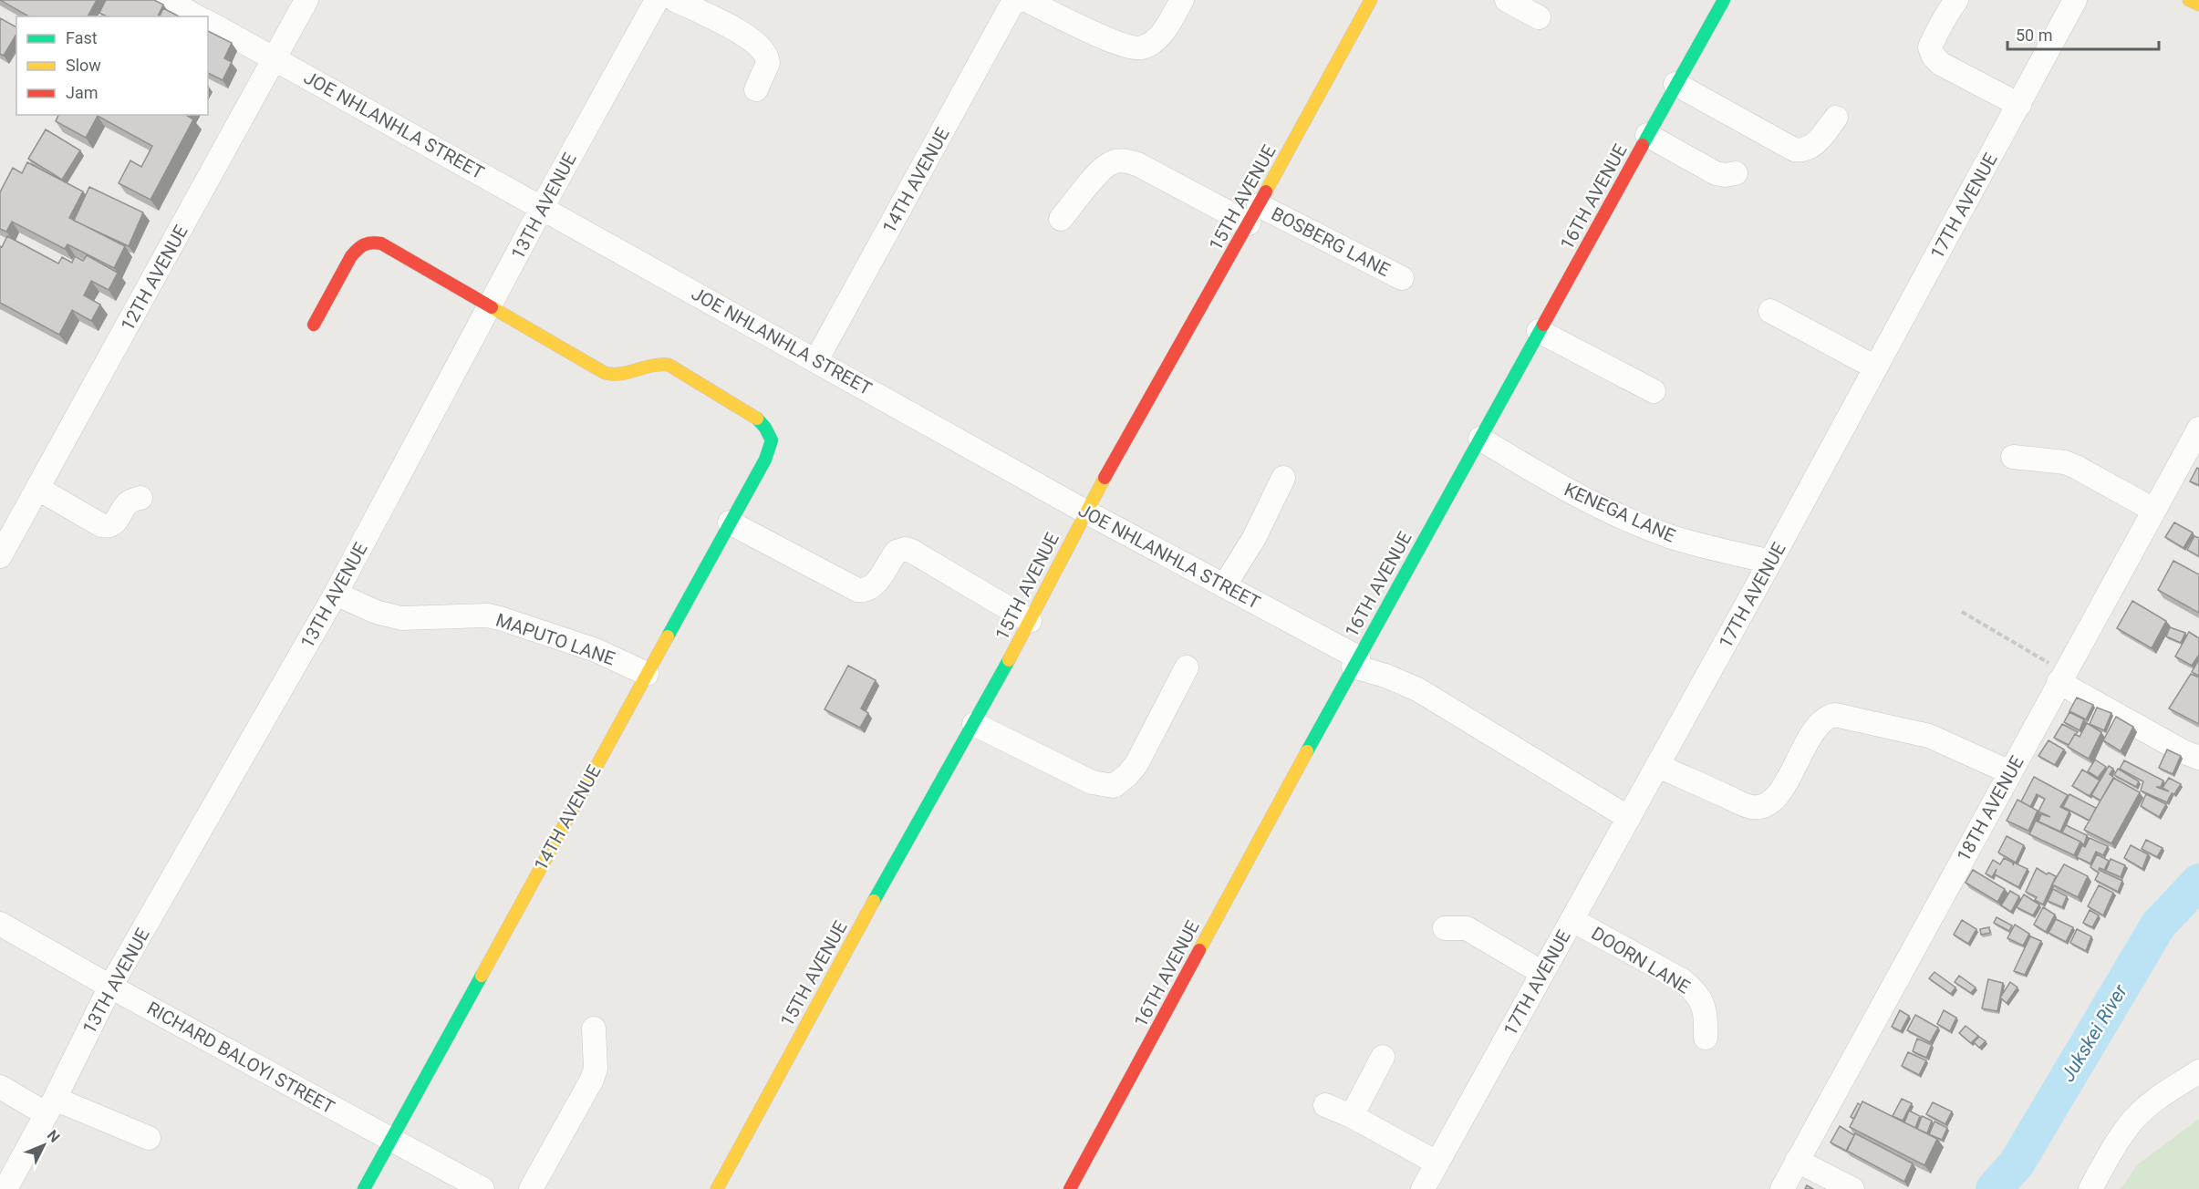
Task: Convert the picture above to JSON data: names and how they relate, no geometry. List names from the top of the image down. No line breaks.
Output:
{"streets":{"street":["JOE NHLANHLA STREET","14TH AVENUE","16TH AVENUE","15TH AVENUE","13TH AVENUE","17TH AVENUE","BOSBERG LANE","12TH AVENUE","KENEGA LANE","MAPUTO LANE","18TH AVENUE","DOORN LANE","RICHARD BALOYI STREET"]},"crossings":[["JOE NHLANHLA STREET","14TH AVENUE"],["JOE NHLANHLA STREET","16TH AVENUE"],["JOE NHLANHLA STREET","15TH AVENUE"],["JOE NHLANHLA STREET","13TH AVENUE"],["JOE NHLANHLA STREET","17TH AVENUE"],["JOE NHLANHLA STREET","12TH AVENUE"],["14TH AVENUE","13TH AVENUE"],["14TH AVENUE","MAPUTO LANE"],["14TH AVENUE","RICHARD BALOYI STREET"],["16TH AVENUE","KENEGA LANE"],["15TH AVENUE","BOSBERG LANE"],["13TH AVENUE","MAPUTO LANE"],["13TH AVENUE","RICHARD BALOYI STREET"],["17TH AVENUE","KENEGA LANE"],["17TH AVENUE","DOORN LANE"]],"water":["Jukskei River"],"legend":["Fast","Slow","Jam"],"scale_bar":"50 m","north":"top right"}
